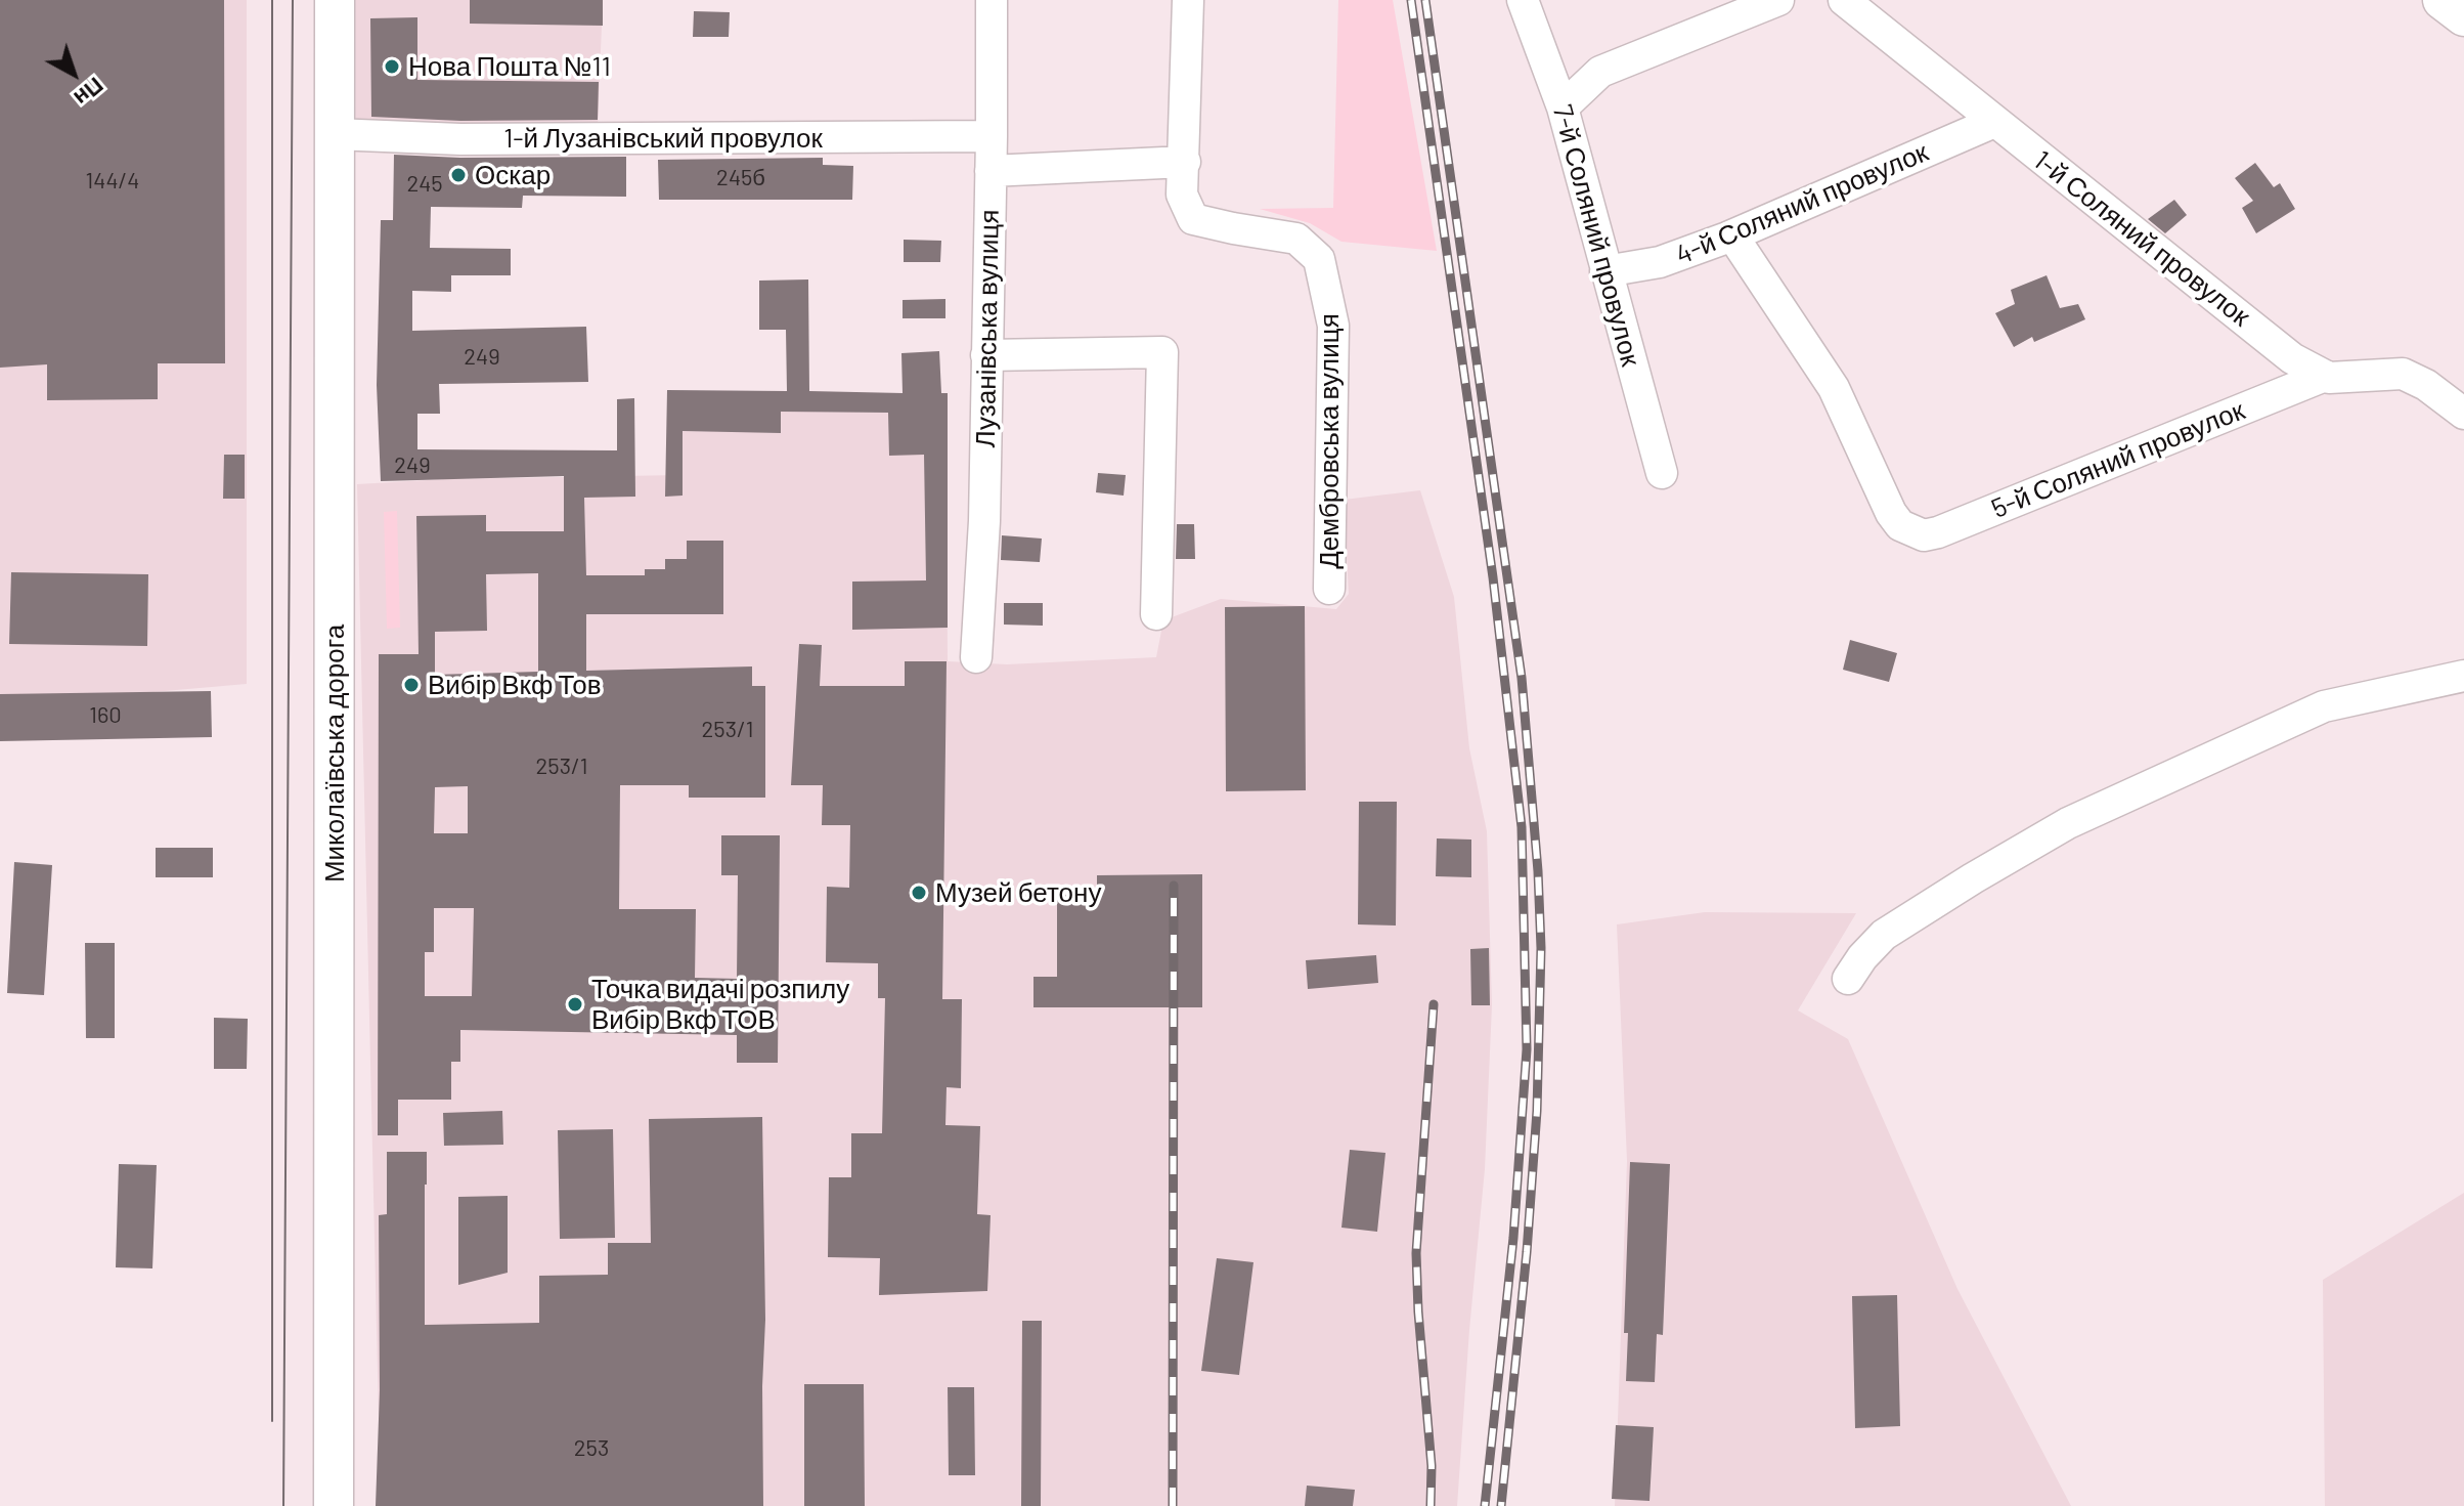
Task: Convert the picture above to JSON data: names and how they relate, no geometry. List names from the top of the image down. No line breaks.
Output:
{"streets":{"main road":["Миколаївська дорога"],"street":["1-й Лузанівський провулок","4-й Соляний провулок","7-й Соляний провулок","1-й Соляний провулок","Лузанівська вулиця","Дембровська вулиця","5-й Соляний провулок"]},"crossings":[["1-й Лузанівський провулок","Лузанівська вулиця"],["1-й Лузанівський провулок","Миколаївська дорога"],["4-й Соляний провулок","7-й Соляний провулок"],["4-й Соляний провулок","1-й Соляний провулок"],["4-й Соляний провулок","5-й Соляний провулок"],["1-й Соляний провулок","5-й Соляний провулок"]],"places":["Нова Пошта №11","Оскар","Вибір Вкф Тов","Музей бетону","Точка видачі розпилу Вибір Вкф ТОВ"],"house_numbers":["245б","144/4","245","249","249","160","253/1","253/1","253"],"north":"bottom right"}
